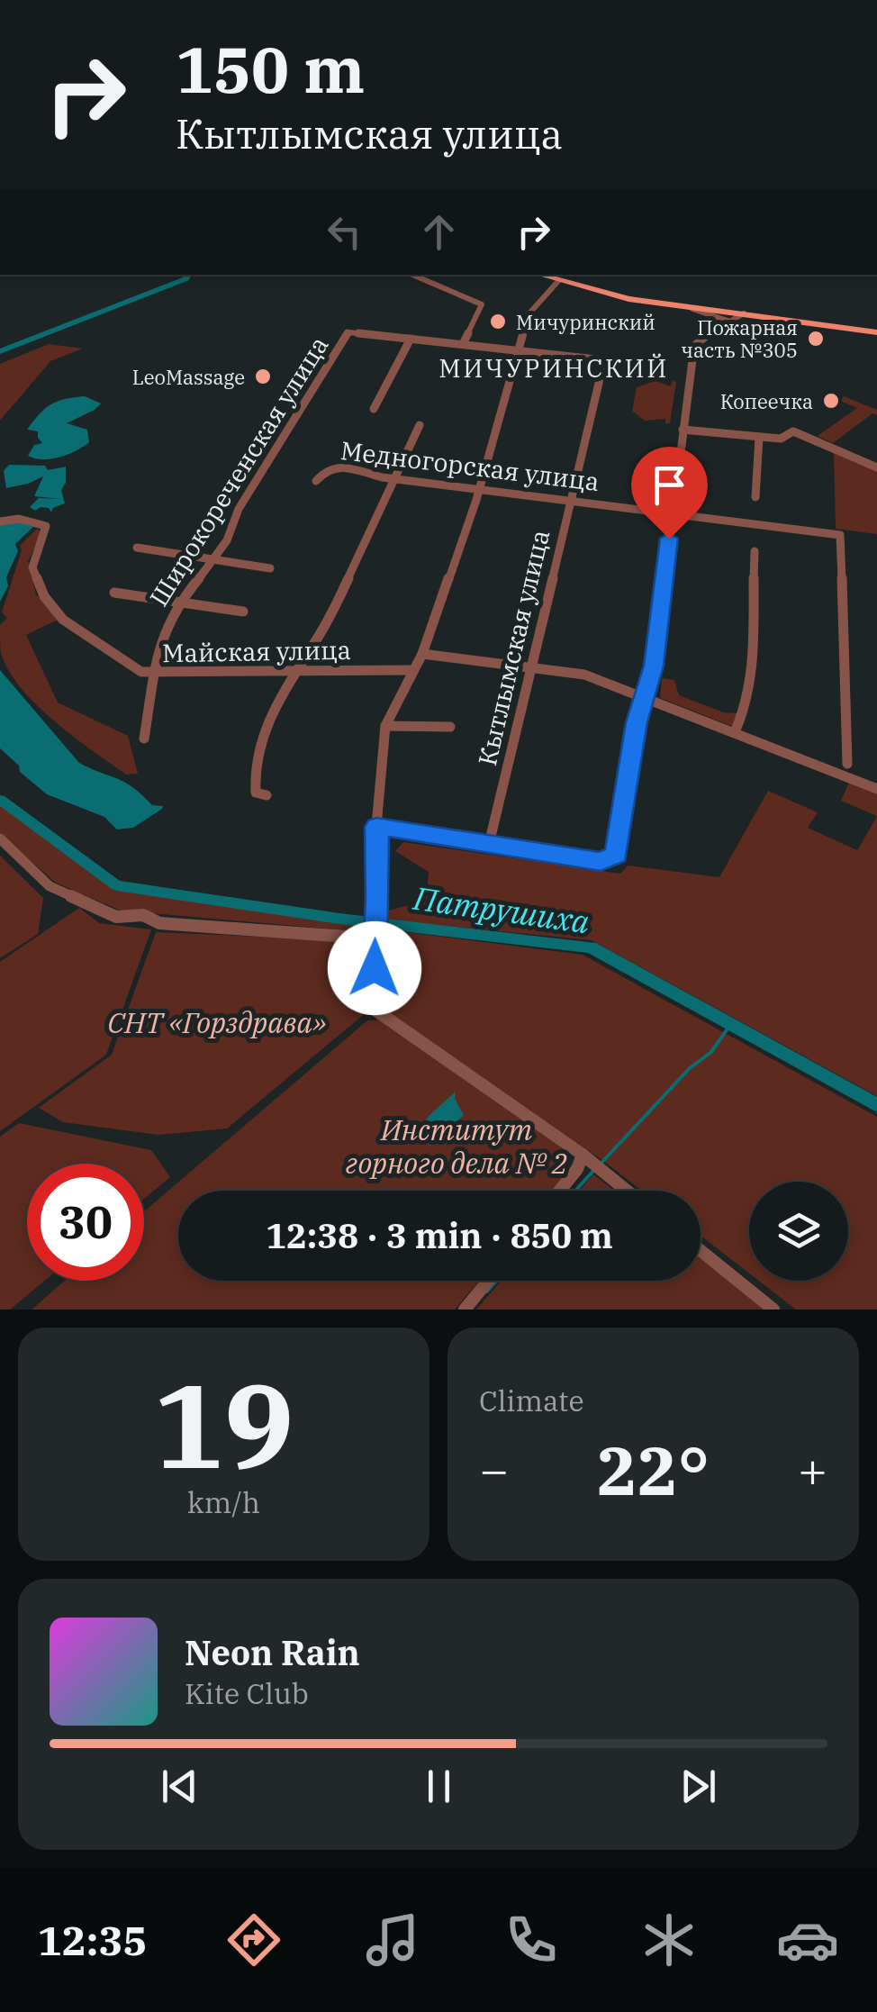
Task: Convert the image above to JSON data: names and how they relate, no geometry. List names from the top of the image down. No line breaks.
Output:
{"streets":{"street":["Медногорская улица","Широкореченская улица","Кытлымская улица","Майская улица"]},"crossings":[["Медногорская улица","Кытлымская улица"],["Широкореченская улица","Майская улица"]],"districts":["МИЧУРИНСКИЙ"],"water":["Патрушиха"],"parks":["СНТ «Горздрава»","Институт горного дела № 2"],"places":["Мичуринский","Пожарная часть №305","LeoMassage","Копеечка"],"page":{"turn":["150 m","Кытлымская улица"],"limit":"30","trip":"12:38 · 3 min · 850 m","tile":[["19","km/h"],"Climate"],"heat":["−","22°","+"],"song":["Neon Rain","Kite Club"],"tabs":"12:35"}}
